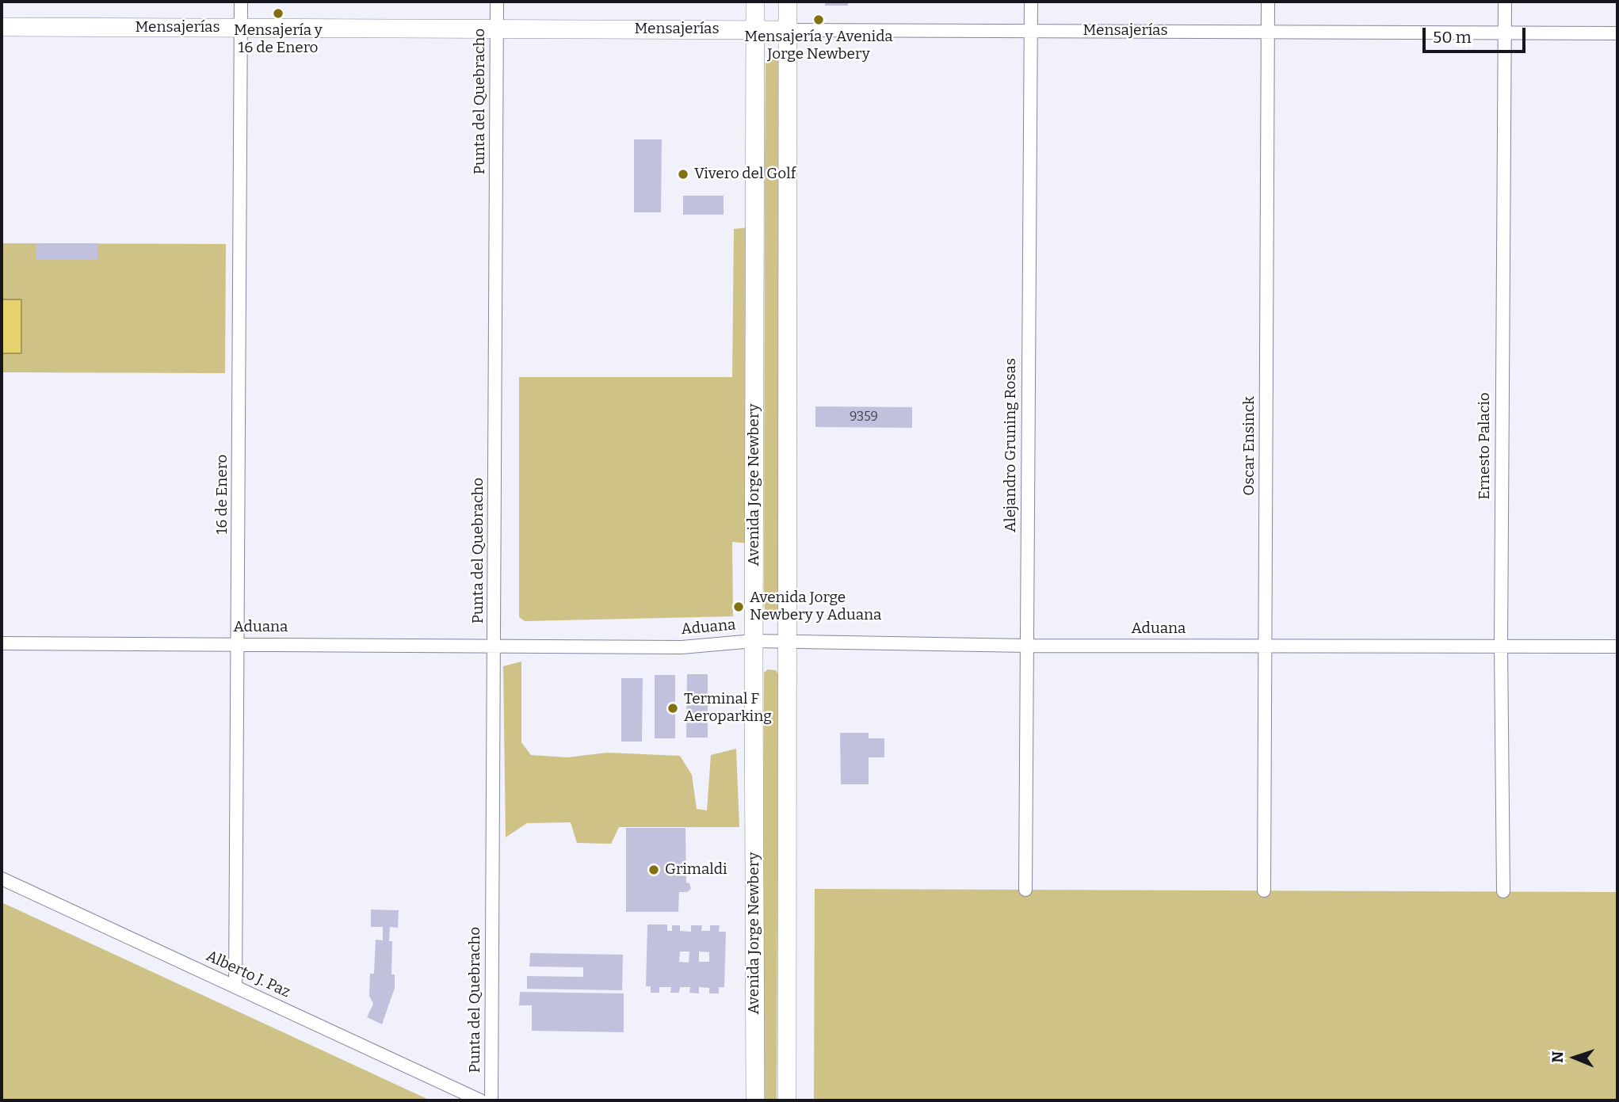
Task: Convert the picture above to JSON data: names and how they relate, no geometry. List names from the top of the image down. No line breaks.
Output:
{"streets":{"main road":["Mensajerías","Avenida Jorge Newbery"],"street":["Punta del Quebracho","Alejandro Gruning Rosas","Oscar Ensinck","Ernesto Palacio","16 de Enero","Aduana","Alberto J. Paz"]},"crossings":[["Mensajerías","Punta del Quebracho"],["Mensajerías","Alejandro Gruning Rosas"],["Mensajerías","Oscar Ensinck"],["Mensajerías","Ernesto Palacio"],["Mensajerías","Avenida Jorge Newbery"],["Mensajerías","16 de Enero"],["Punta del Quebracho","Aduana"],["Alejandro Gruning Rosas","Aduana"],["Oscar Ensinck","Aduana"],["Ernesto Palacio","Aduana"],["Avenida Jorge Newbery","Aduana"],["16 de Enero","Aduana"],["16 de Enero","Alberto J. Paz"]],"places":["Mensajería y 16 de Enero","Mensajería y Avenida Jorge Newbery","Vivero del Golf","Avenida Jorge Newbery y Aduana","Terminal F Aeroparking","Grimaldi"],"house_numbers":["9359"],"scale_bar":"50 m","north":"left"}
